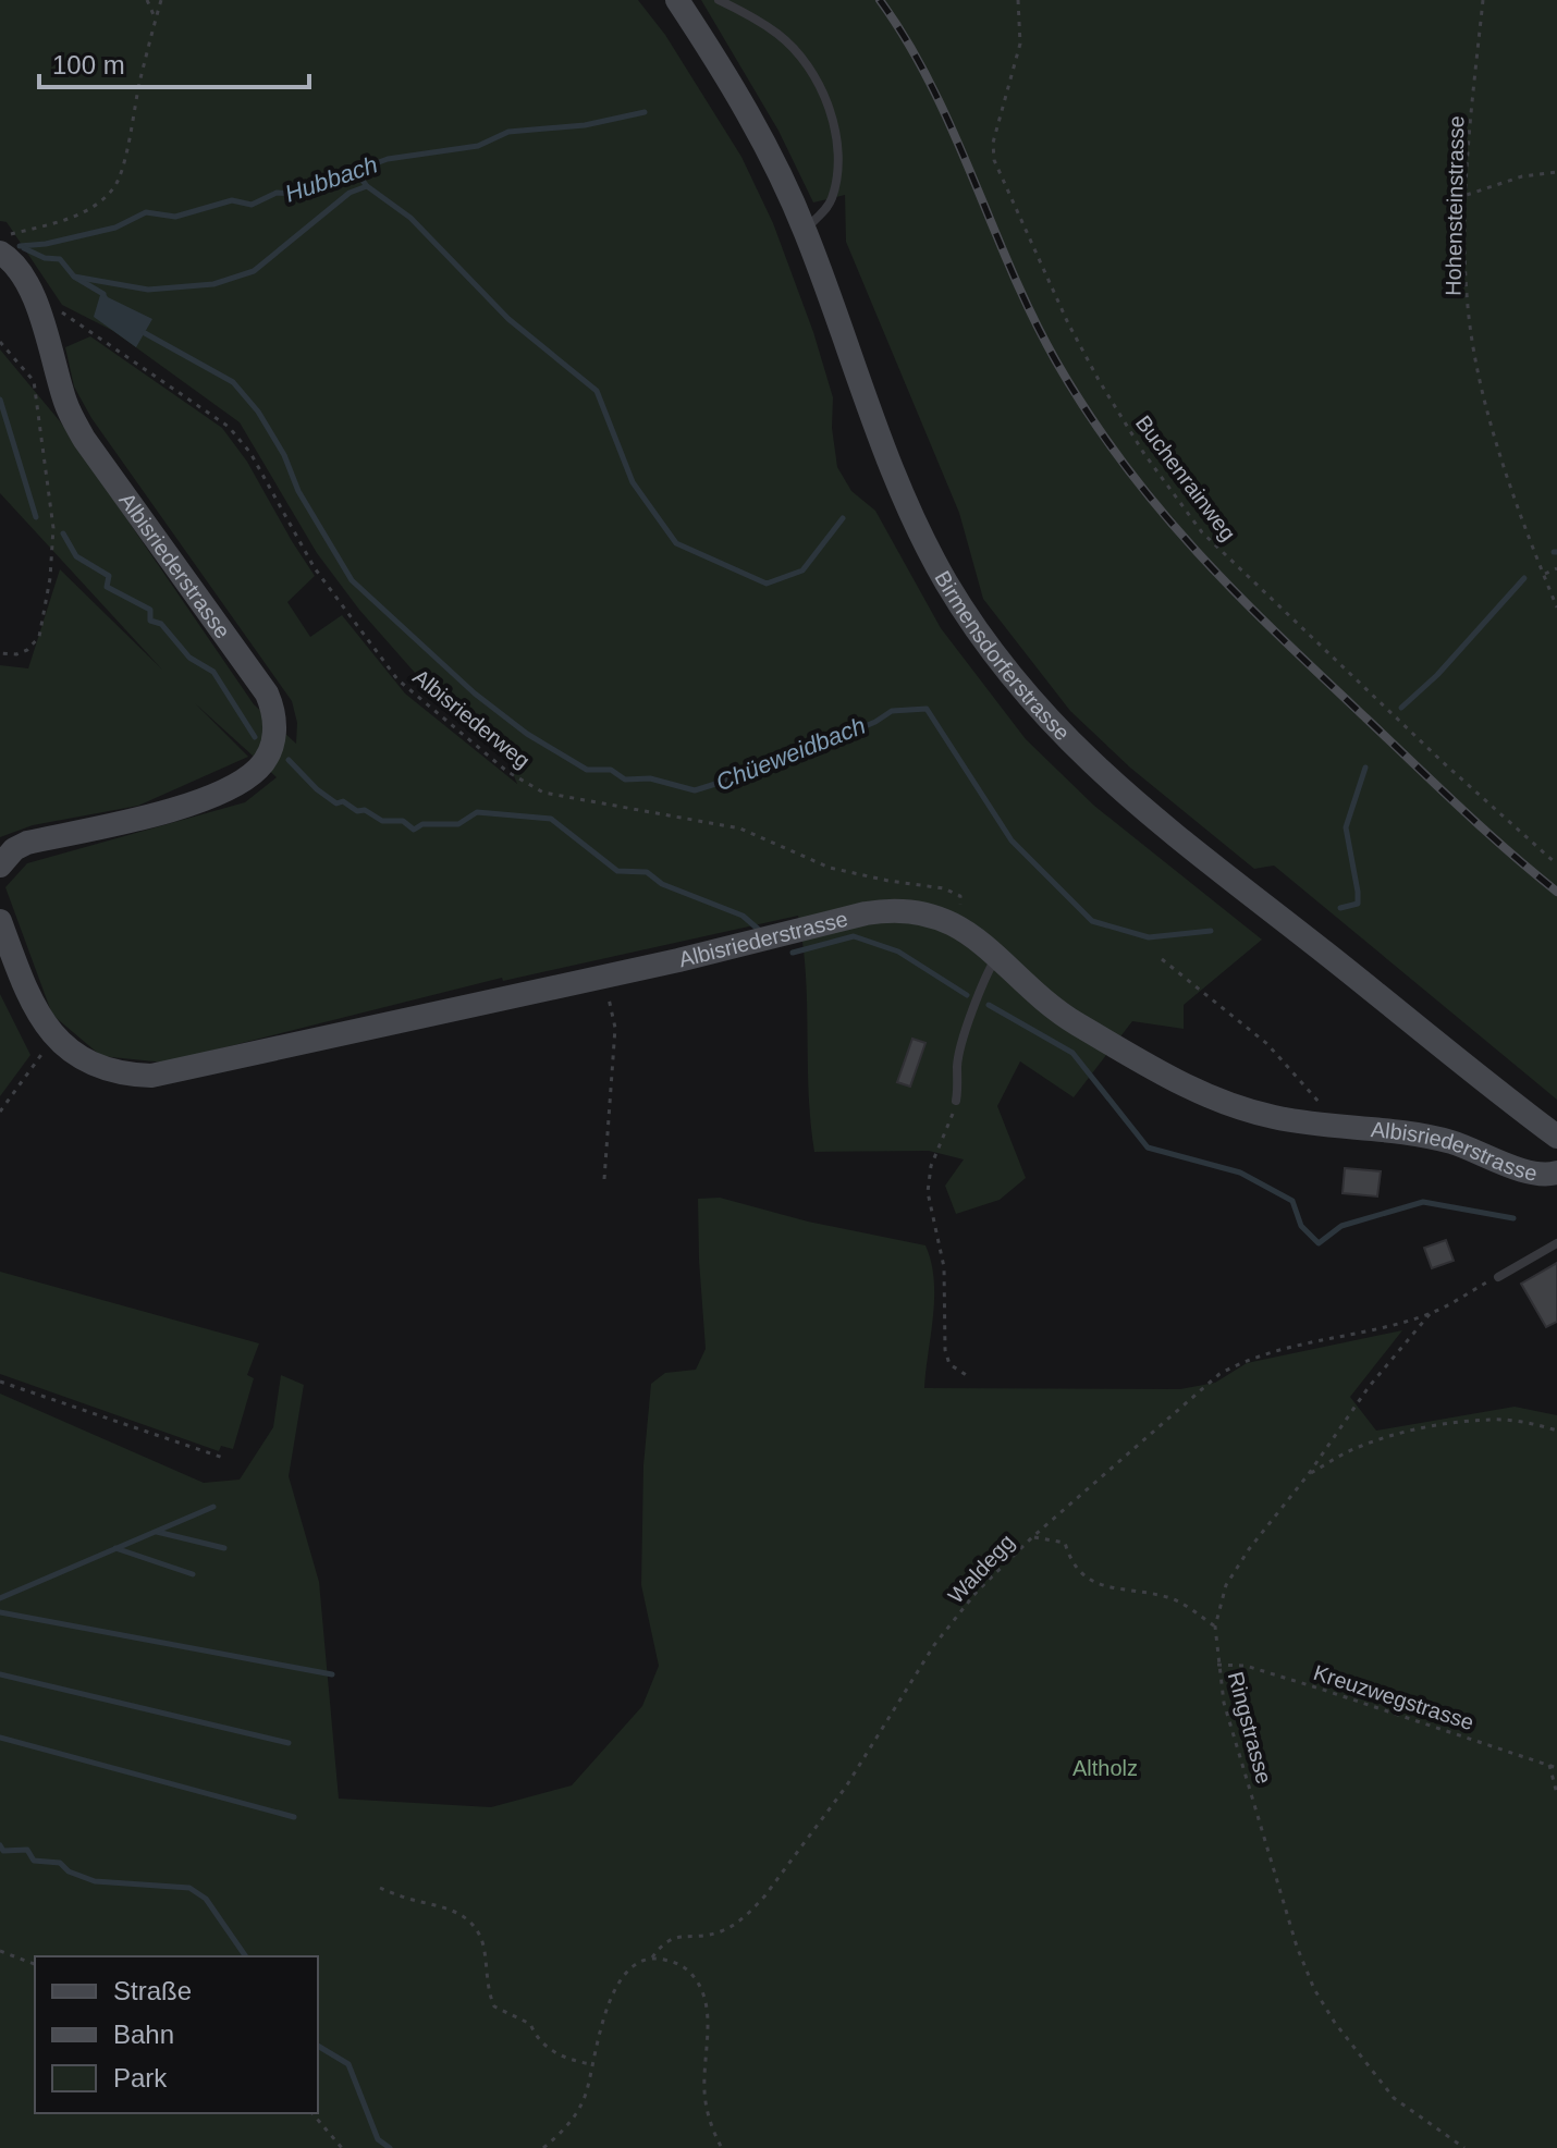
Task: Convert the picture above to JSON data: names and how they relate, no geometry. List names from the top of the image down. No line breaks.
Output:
{"streets":{"main road":["Albisriederstrasse","Birmensdorferstrasse"],"path":["Hohensteinstrasse","Buchenrainweg","Albisriederweg","Waldegg","Kreuzwegstrasse","Ringstrasse"]},"crossings":[["Albisriederstrasse","Albisriederweg"],["Waldegg","Ringstrasse"],["Kreuzwegstrasse","Ringstrasse"]],"water":["Hubbach","Chüeweidbach"],"parks":["Altholz"],"legend":["Straße","Bahn","Park"],"scale_bar":"100 m"}
